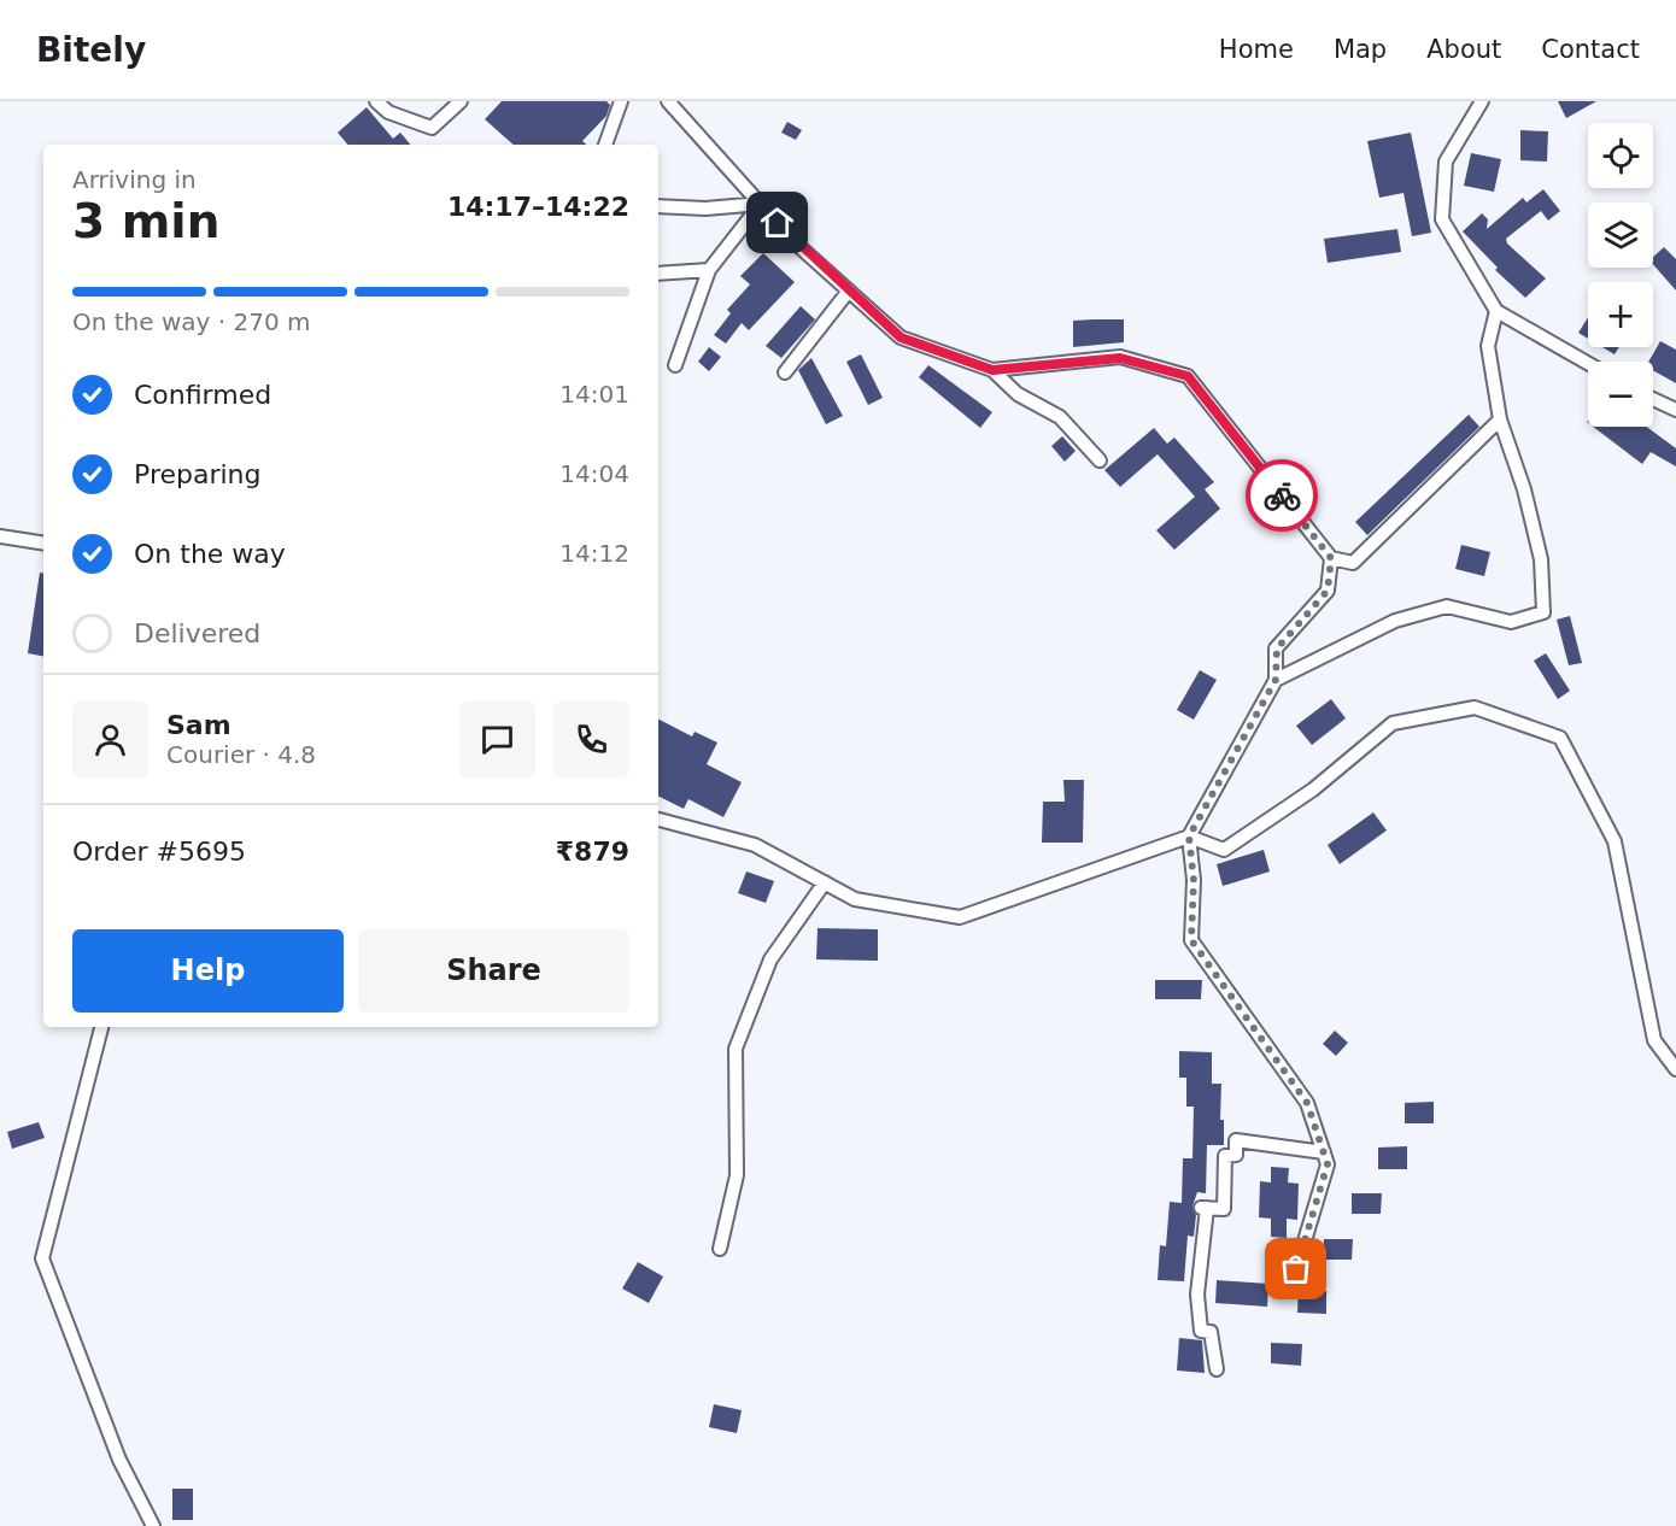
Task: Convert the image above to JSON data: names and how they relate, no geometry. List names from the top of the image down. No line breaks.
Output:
{"page":{"header":"Bitely","nav":["Home","Map","About","Contact"],"map_buttons":["+","−"],"heading":["3 min","Arriving in","14:17–14:22"],"panel":["Sam","Courier · 4.8","Order #5695","₹879"],"bar":"On the way · 270 m","list":[["Confirmed","14:01"],["Preparing","14:04"],["On the way","14:12"],"Delivered"],"buttons":["Help","Share"]}}
